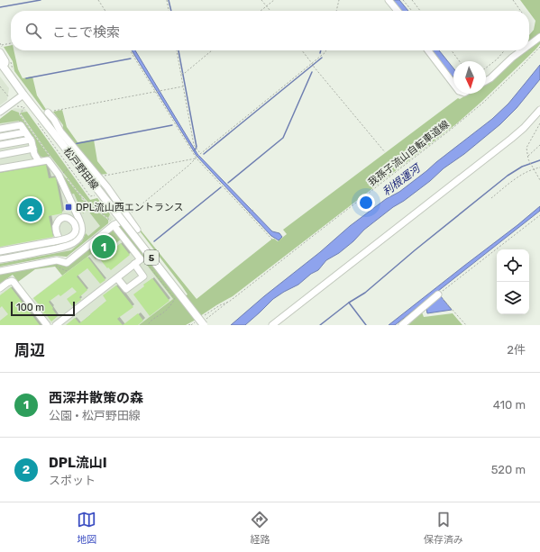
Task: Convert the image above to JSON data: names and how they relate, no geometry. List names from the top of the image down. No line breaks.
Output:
{"streets":{"main road":["松戸野田線","5"],"path":["我孫子流山自転車道線"]},"water":["利根運河"],"places":{"transit":["DPL流山西エントランス"]},"scale_bar":"100 m","north":"bottom","page":{"search":"ここで検索","pins":["2","1"],"scale":"100 m","heading":["周辺","2件"],"list":[{"mark":"1","name":"西深井散策の森","note":"公園 · 松戸野田線","value":"410 m"},{"mark":"2","name":"DPL流山I","note":"スポット","value":"520 m"}],"nav":["地図","経路","保存済み"]}}
